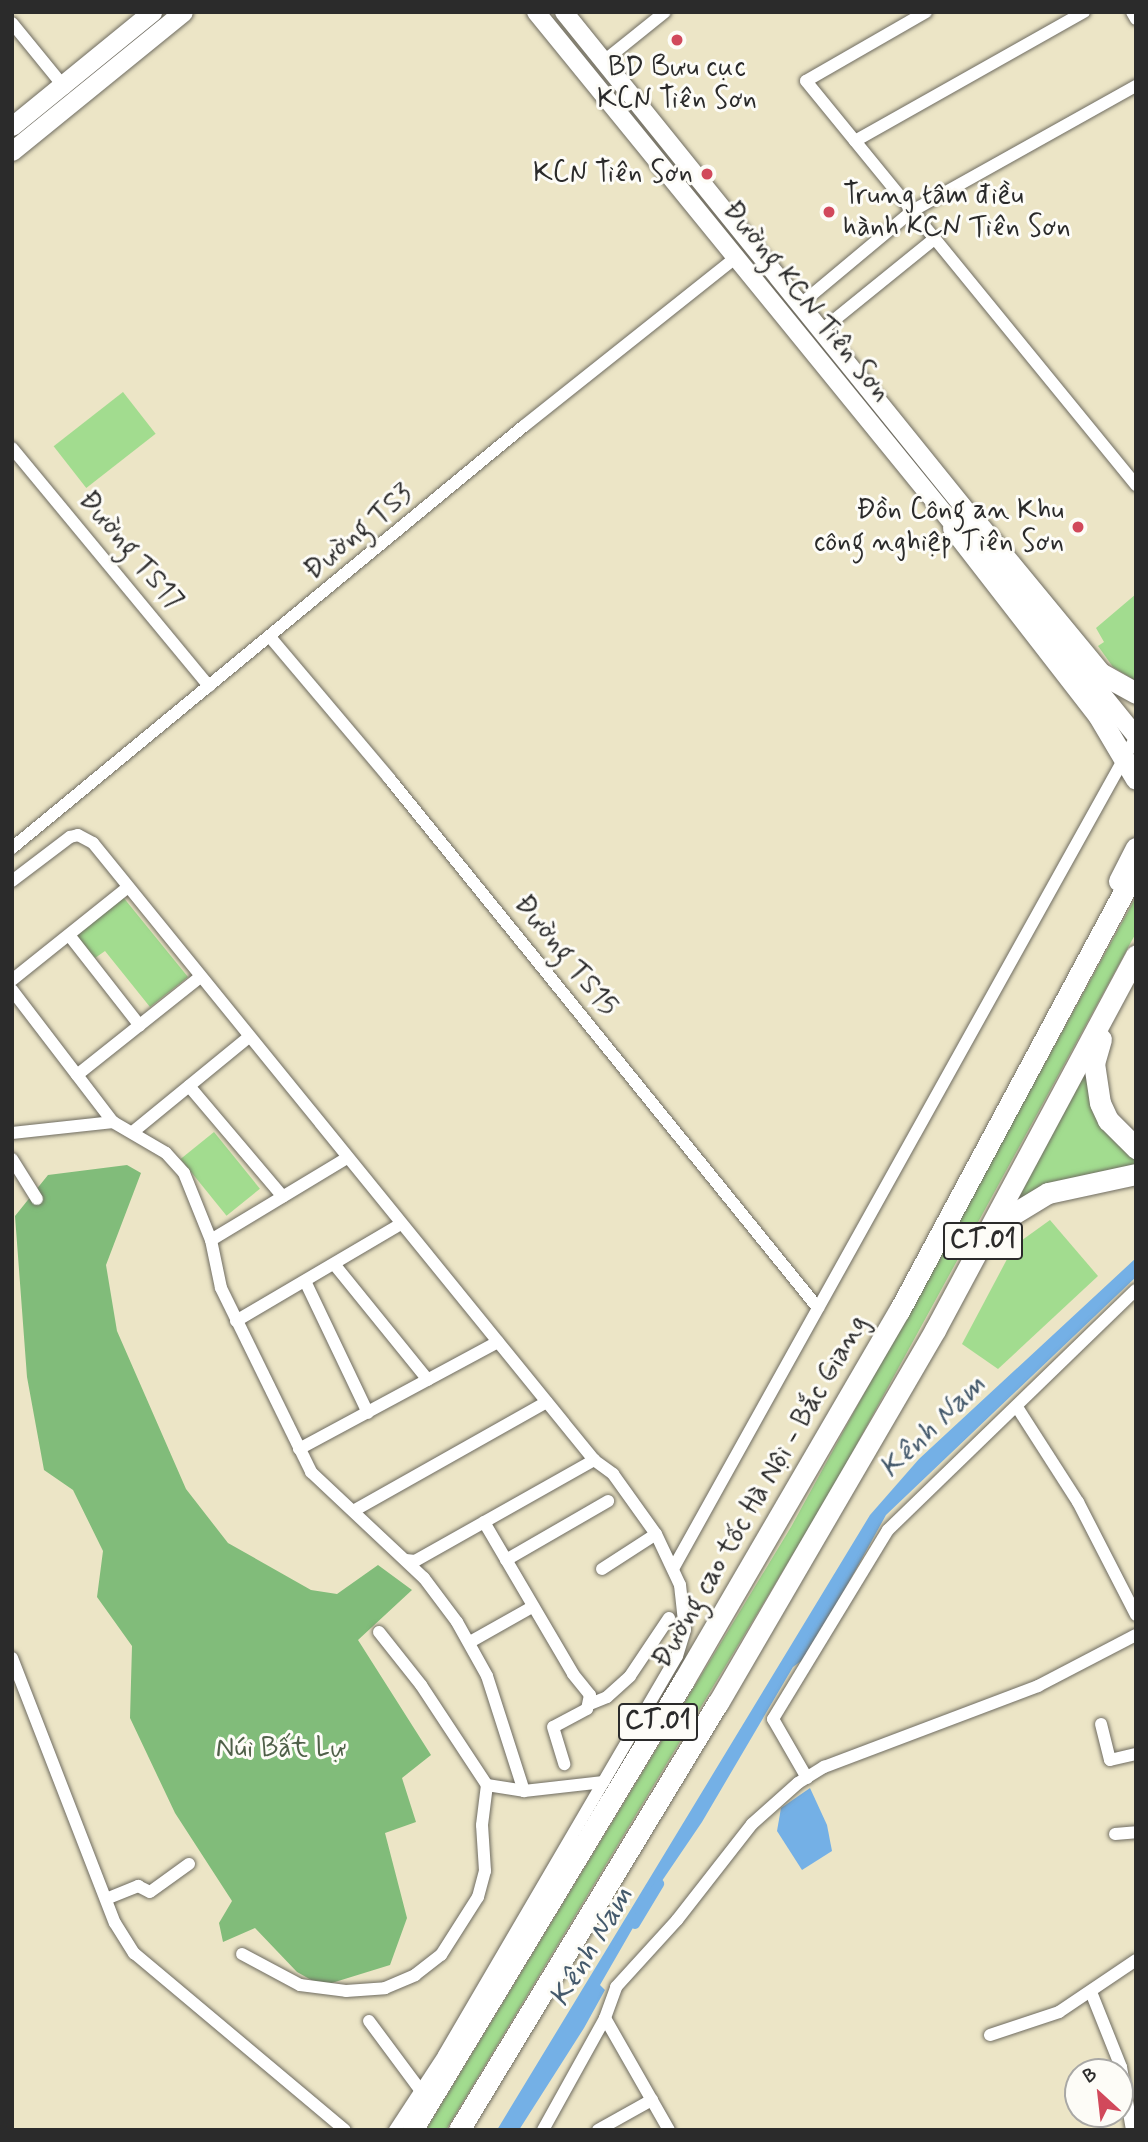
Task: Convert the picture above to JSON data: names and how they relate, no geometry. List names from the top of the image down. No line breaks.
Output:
{"streets":{"highway":["CT.01","Đường cao tốc Hà Nội - Bắc Giang"],"main road":["Đường KCN Tiên Sơn"],"street":["Đường TS3","Đường TS17","Đường TS15"]},"crossings":[["Đường KCN Tiên Sơn","Đường TS3"],["Đường TS3","Đường TS17"],["Đường TS3","Đường TS15"]],"water":["Kênh Nam"],"parks":["Núi Bất Lự"],"places":["BD Bưu cục KCN Tiên Sơn","KCN Tiên Sơn","Trung tâm điều hành KCN Tiên Sơn","Đồn Công an Khu công nghiệp Tiên Sơn"],"north":"top left"}
